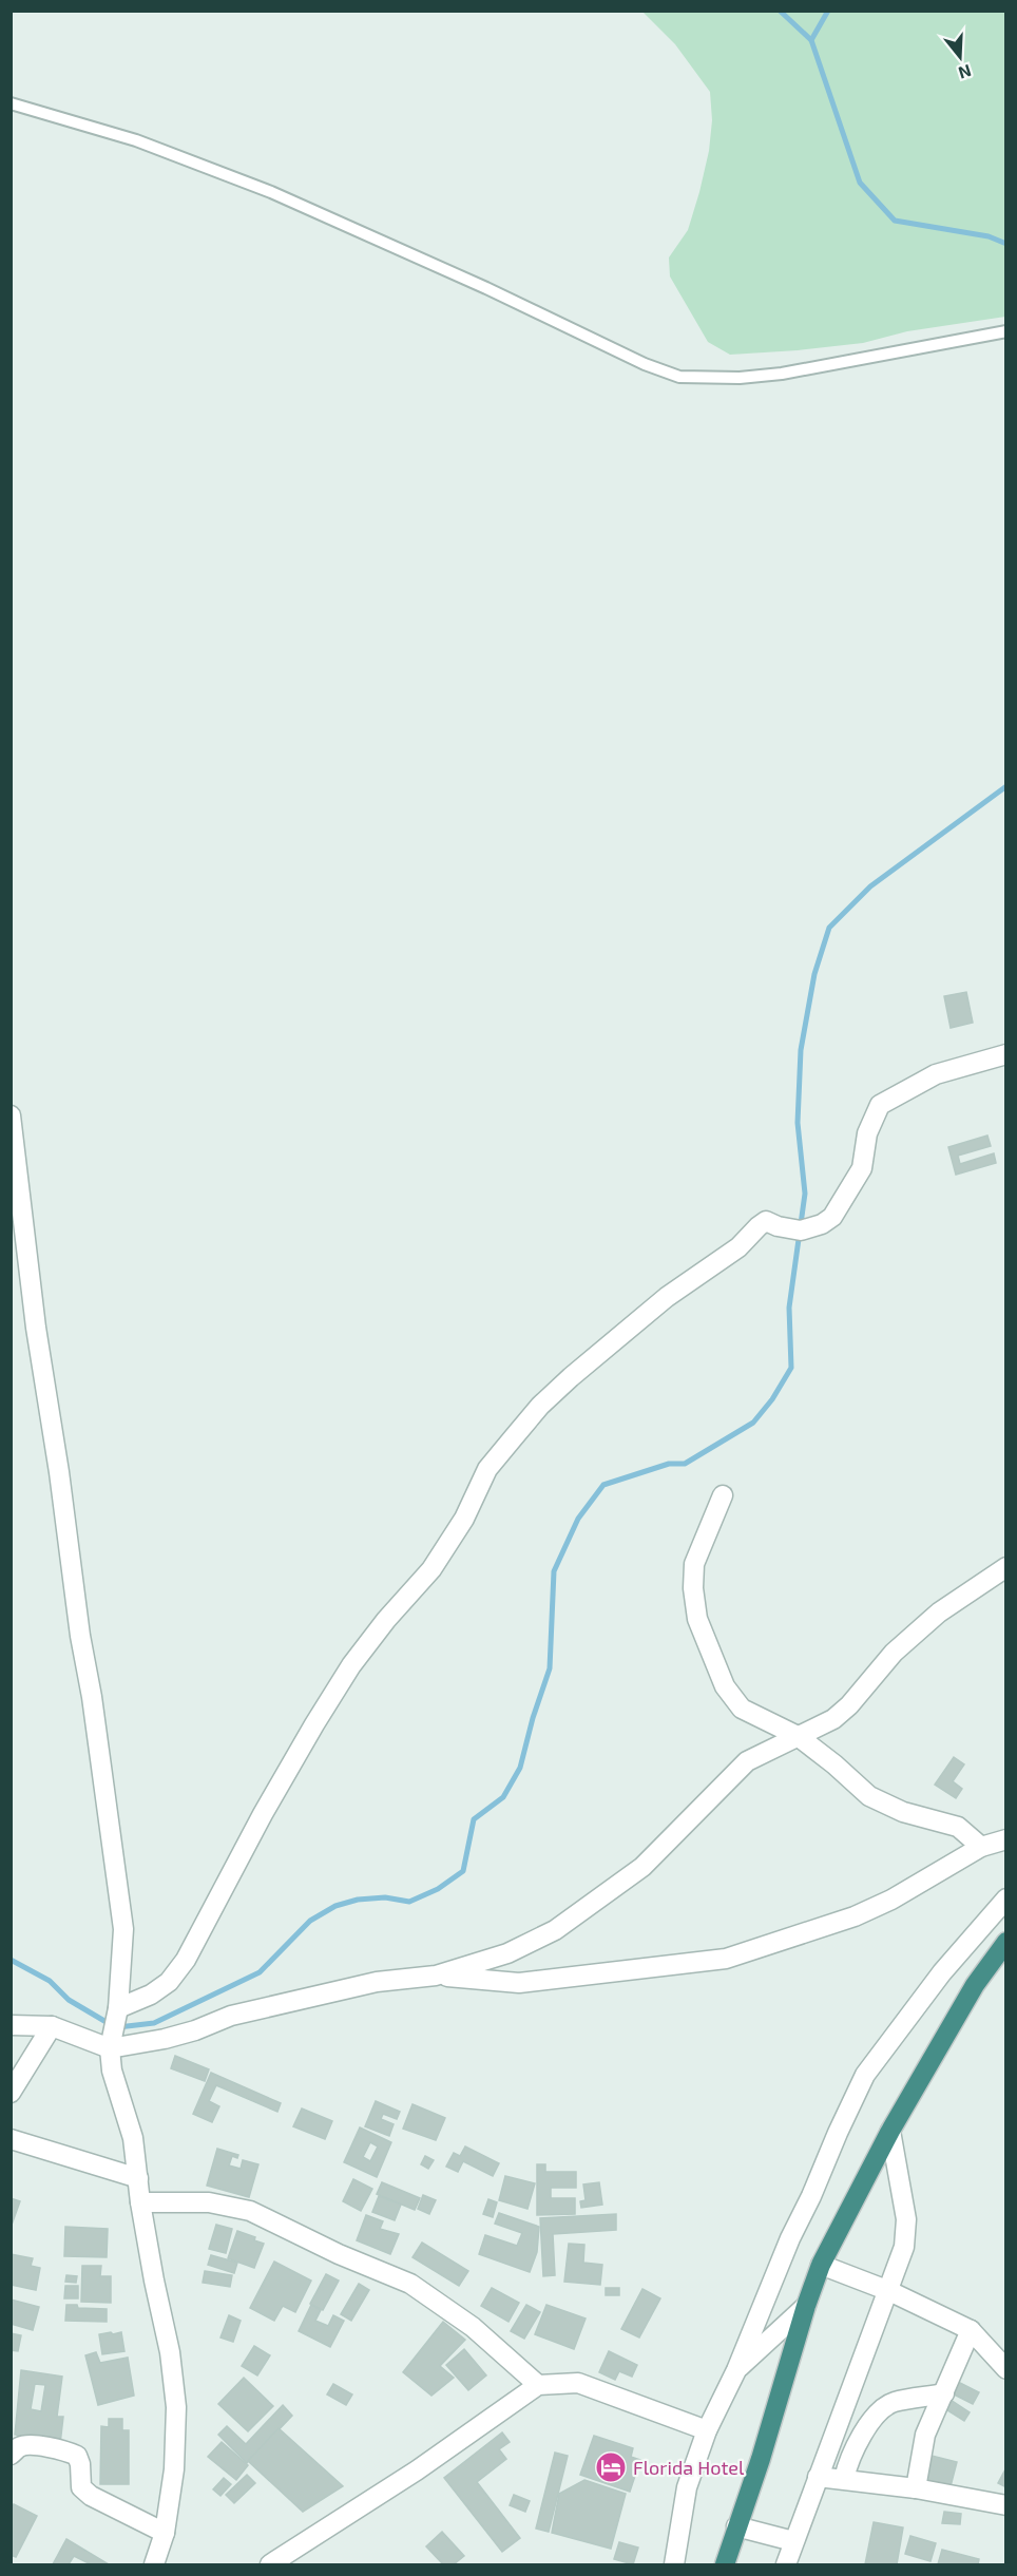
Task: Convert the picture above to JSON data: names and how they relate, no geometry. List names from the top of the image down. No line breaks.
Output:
{"places":{"hotel":["Florida Hotel"]},"north":"bottom"}
